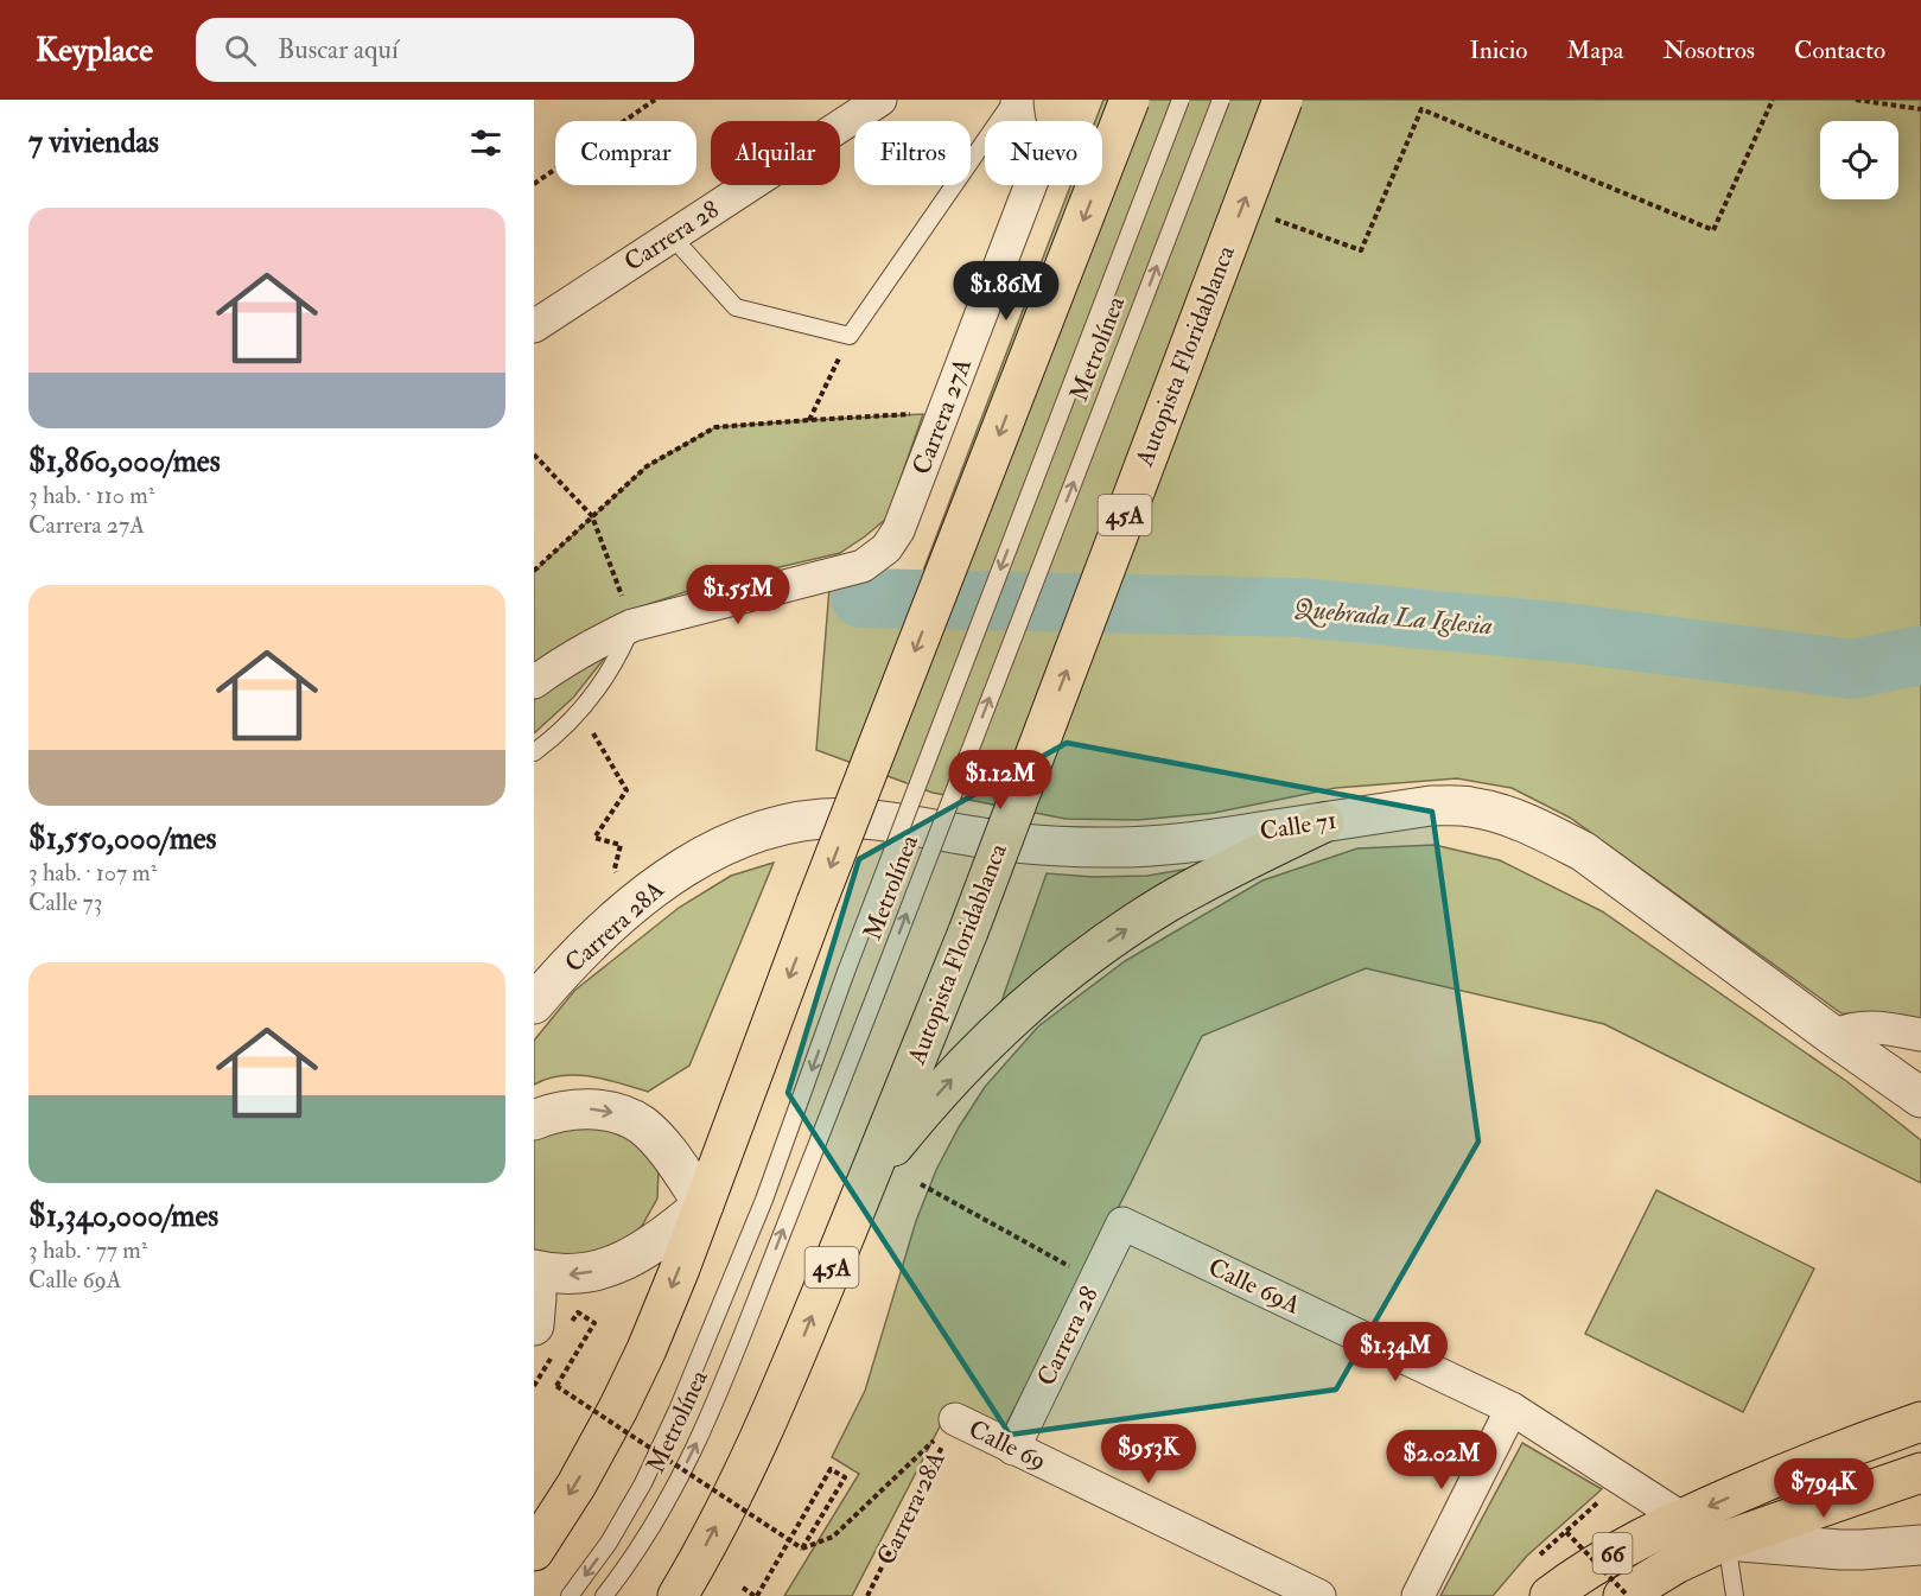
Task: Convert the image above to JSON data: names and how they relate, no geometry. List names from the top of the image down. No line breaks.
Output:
{"streets":{"highway":["Autopista Floridablanca","45A","66"],"street":["Carrera 28","Carrera 27A","Calle 71","Carrera 28A","Calle 69A","Calle 69"],"lane":["Metrolínea"]},"crossings":[["Carrera 28","Calle 69A"],["Carrera 28","Calle 69"],["Calle 71","Carrera 28A"],["Carrera 28A","Calle 69"],["Calle 69A","66"]],"water":["Quebrada La Iglesia"],"page":{"header":"Keyplace","search":"Buscar aquí","nav":["Inicio","Mapa","Nosotros","Contacto"],"heading":"7 viviendas","chip":["Comprar","Alquilar","Filtros","Nuevo"],"list":[{"name":"$1,860,000/mes","note":"3 hab. · 110 m² · Carrera 27A"},{"name":"$1,550,000/mes","note":"3 hab. · 107 m² · Calle 73"},{"name":"$1,340,000/mes","note":"3 hab. · 77 m² · Calle 69A"}],"price":["$1.86M","$1.55M","$1.12M","$1.34M","$953K","$2.02M","$794K"]}}
